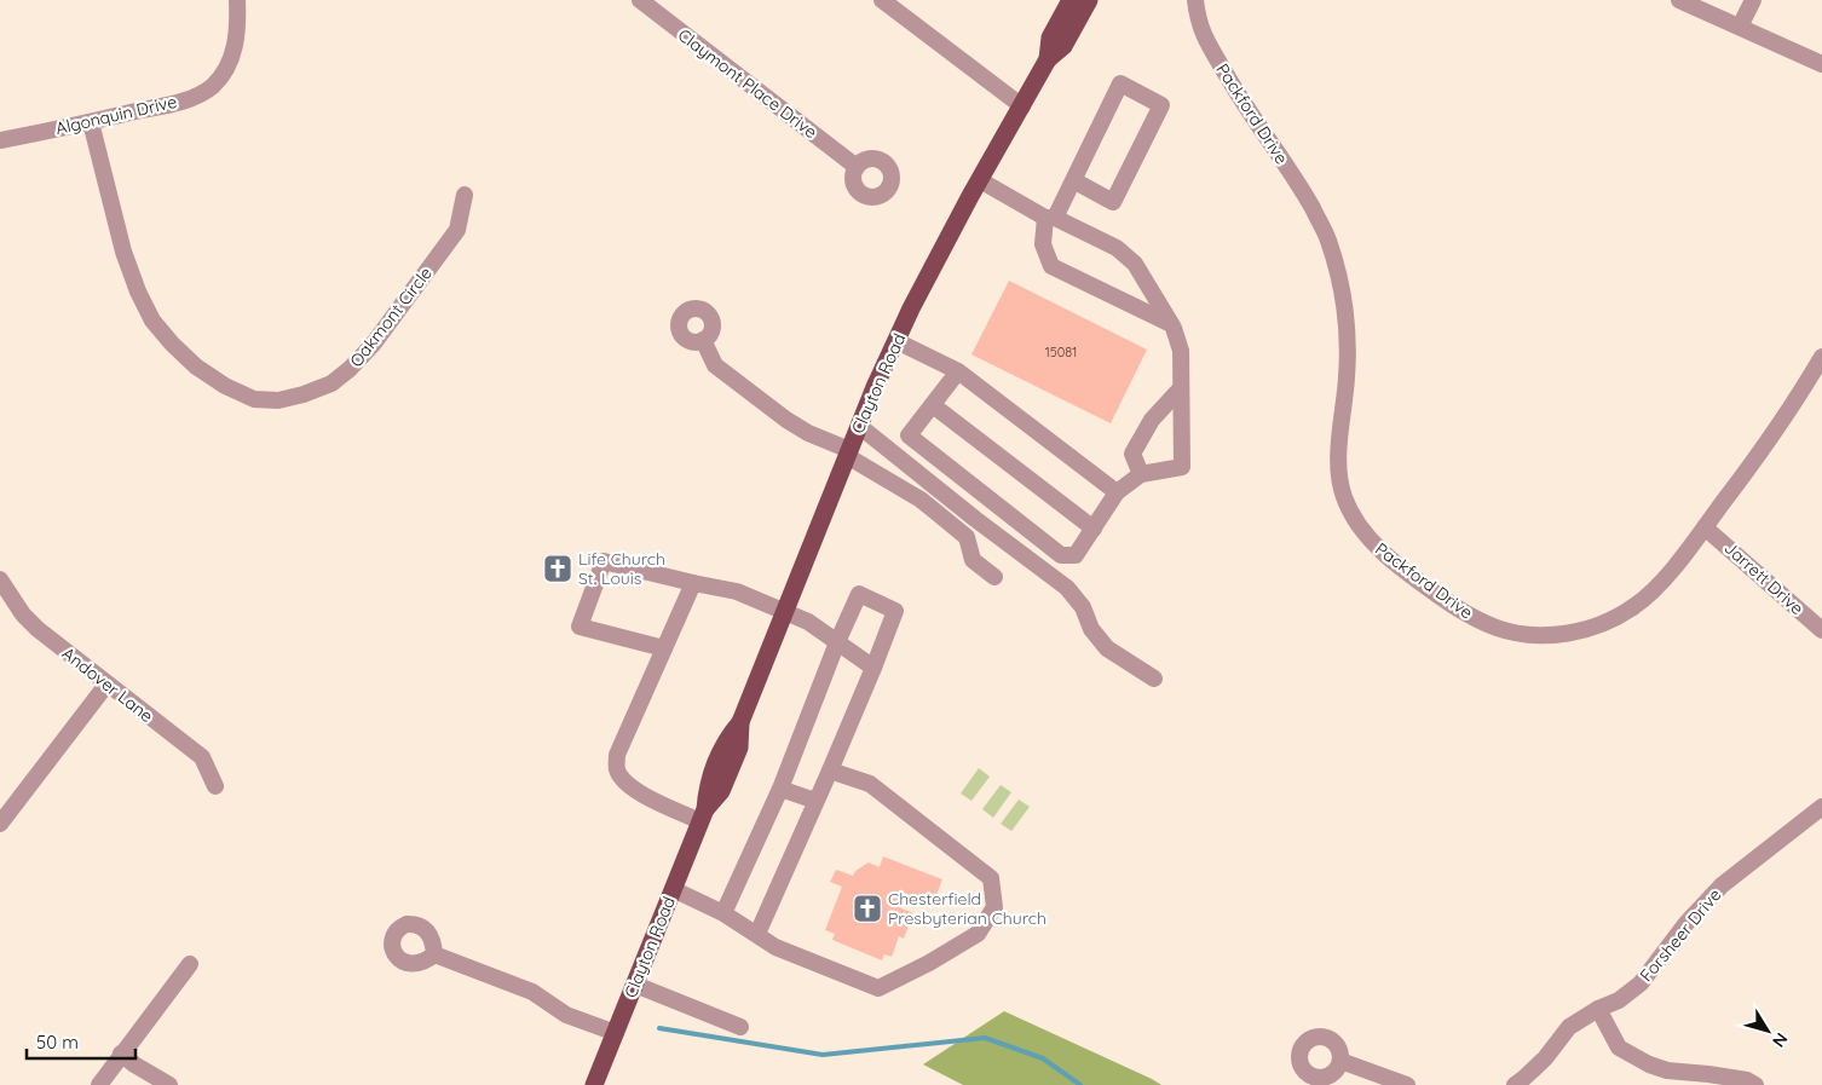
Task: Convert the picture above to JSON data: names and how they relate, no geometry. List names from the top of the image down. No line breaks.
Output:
{"streets":{"main road":["Clayton Road"],"street":["Claymont Place Drive","Packford Drive","Algonquin Drive","Oakmont Circle","Jarrett Drive","Andover Lane","Forsheer Drive"]},"crossings":[["Packford Drive","Jarrett Drive"],["Algonquin Drive","Oakmont Circle"]],"places":{"church":["Life Church St. Louis","Chesterfield Presbyterian Church"]},"house_numbers":["15081"],"scale_bar":"50 m","north":"bottom right"}
